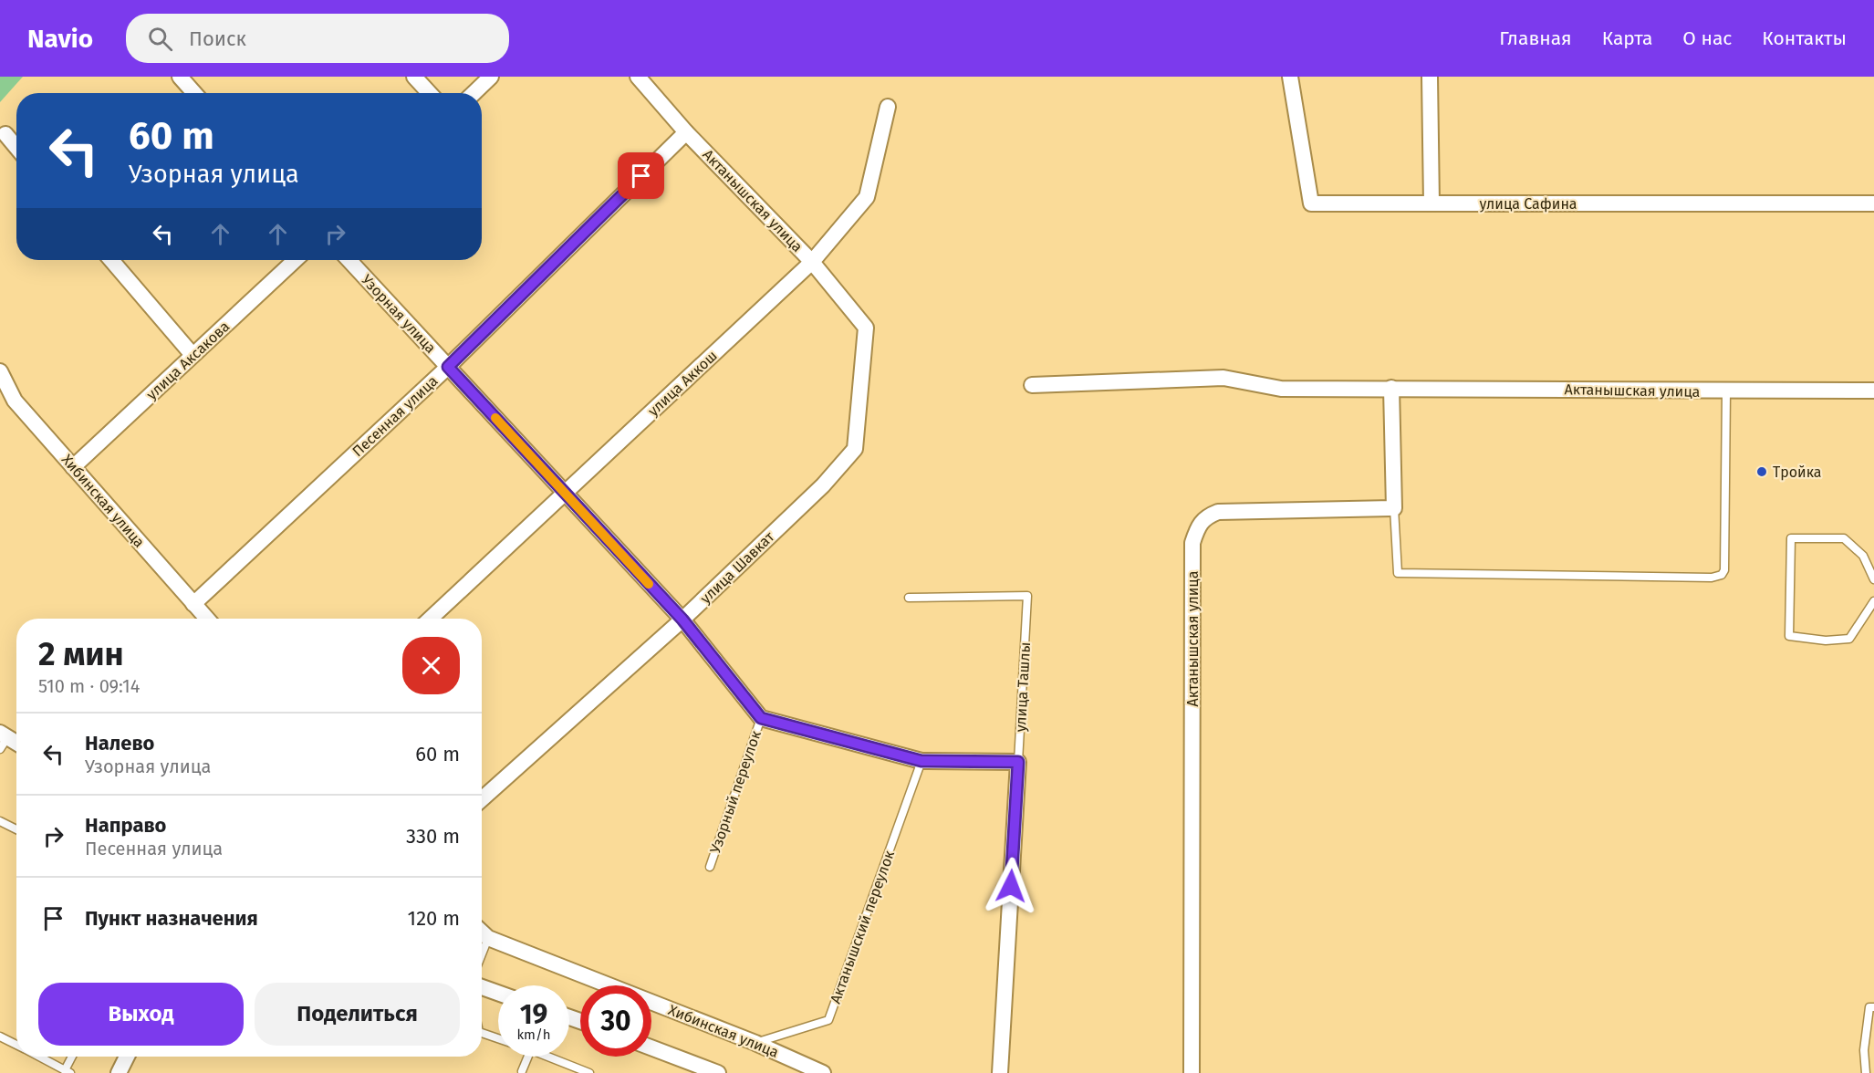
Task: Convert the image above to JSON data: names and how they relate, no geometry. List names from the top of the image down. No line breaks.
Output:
{"streets":{"street":["Актанышская улица","улица Сафина","Узорная улица","улица Аксакова","улица Аккош","Песенная улица","Хибинская улица","улица Шавкат","улица Ташлы"],"lane":["Узорный переулок","Актанышский переулок"]},"crossings":[["Актанышская улица","улица Аккош"],["Актанышская улица","Песенная улица"],["Актанышская улица","улица Шавкат"],["Узорная улица","улица Аккош"],["Узорная улица","Песенная улица"],["Узорная улица","улица Шавкат"],["Узорная улица","Узорный переулок"],["улица Аксакова","Хибинская улица"],["Песенная улица","Хибинская улица"],["Хибинская улица","Актанышский переулок"]],"places":["Тройка"],"page":{"header":"Navio","search":"Поиск","nav":["Главная","Карта","О нас","Контакты"],"turn":["60 m","Узорная улица"],"heading":["2 мин","510 m · 09:14"],"list":[{"name":"Налево","note":"Узорная улица","value":"60 m"},{"name":"Направо","note":"Песенная улица","value":"330 m"},{"name":"Пункт назначения","value":"120 m"}],"buttons":["Выход","Поделиться"],"speed":"19 km/h","limit":"30"}}
